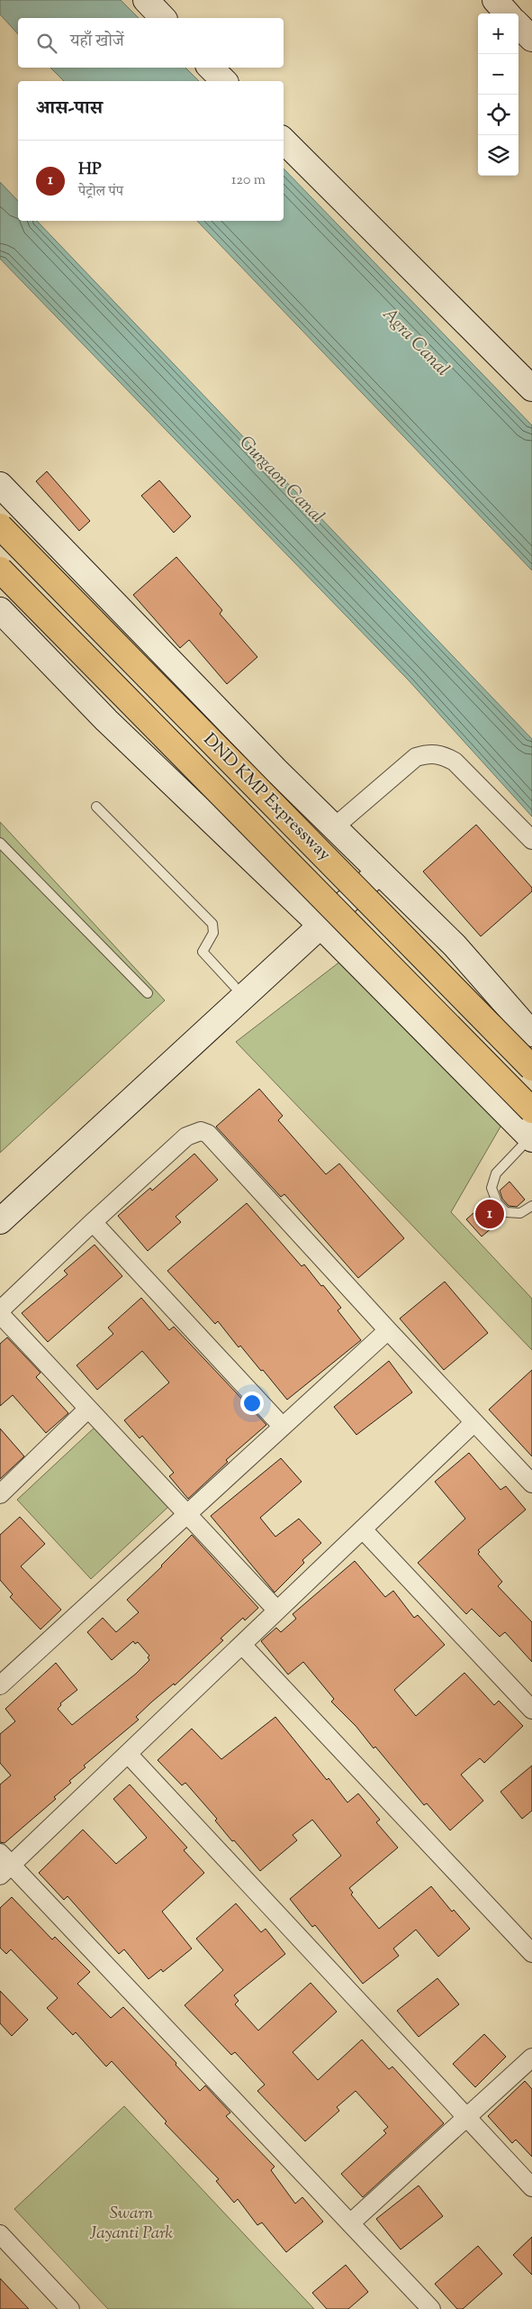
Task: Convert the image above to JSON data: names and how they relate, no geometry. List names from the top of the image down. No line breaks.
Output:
{"streets":{"highway":["DND KMP Expressway"]},"water":["Agra Canal","Gurgaon Canal"],"parks":["Swarn Jayanti Park"],"page":{"map_buttons":["+","−"],"search":"यहाँ खोजें","heading":"आस-पास","list":[{"mark":"1","name":"HP","note":"पेट्रोल पंप","value":"120 m"}],"pins":"1"}}
